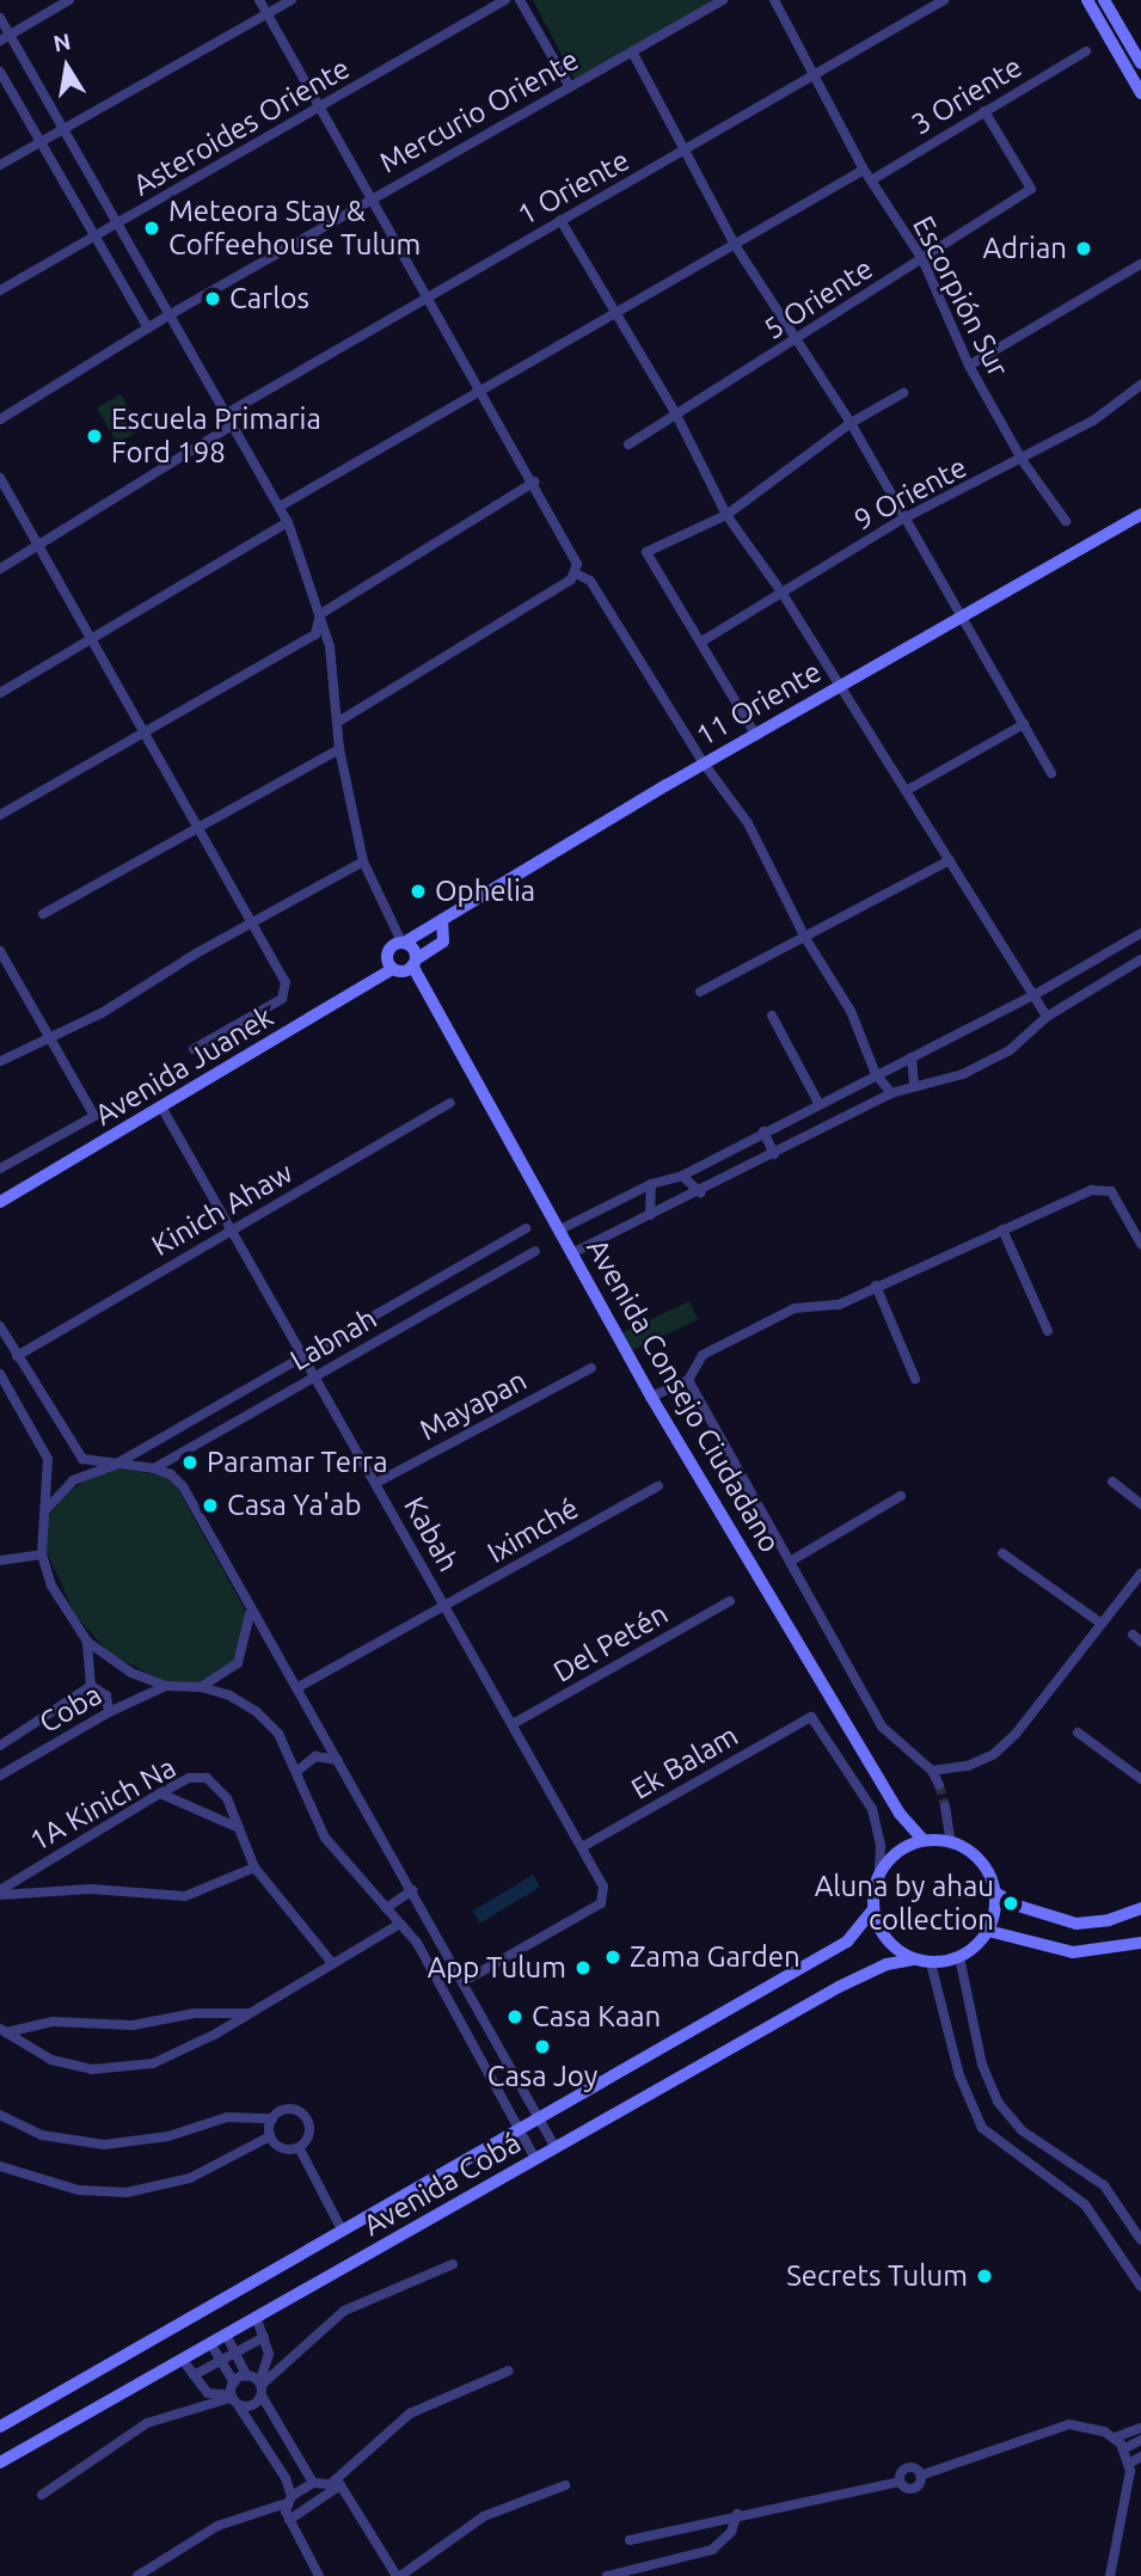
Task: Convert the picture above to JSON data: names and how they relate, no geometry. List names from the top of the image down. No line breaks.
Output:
{"streets":{"street":["3 Oriente","Mercurio Oriente","Asteroides Oriente","1 Oriente","Escorpión Sur","5 Oriente","9 Oriente","11 Oriente","Avenida Juanek","Kinich Ahaw","Labnah","Avenida Consejo Ciudadano","Mayapan","Iximché","Kabah","Del Petén","Coba","Ek Balam","1A Kinich Na","Avenida Cobá"]},"crossings":[["3 Oriente","Escorpión Sur"],["3 Oriente","5 Oriente"],["1 Oriente","Escorpión Sur"],["Escorpión Sur","5 Oriente"],["Escorpión Sur","9 Oriente"],["11 Oriente","Avenida Consejo Ciudadano"],["Avenida Juanek","Kabah"],["Kinich Ahaw","Kabah"],["Labnah","Kabah"],["Labnah","Coba"],["Avenida Consejo Ciudadano","Ek Balam"],["Avenida Consejo Ciudadano","Avenida Cobá"],["Mayapan","Kabah"],["Iximché","Kabah"],["Kabah","Del Petén"],["Kabah","Ek Balam"],["Ek Balam","Avenida Cobá"]],"places":["Meteora Stay & Coffeehouse Tulum","Adrian","Carlos","Escuela Primaria Ford 198","Ophelia","Paramar Terra","Casa Ya'ab","Aluna by ahau collection","Zama Garden","App Tulum","Casa Kaan","Casa Joy","Secrets Tulum"],"north":"top"}
